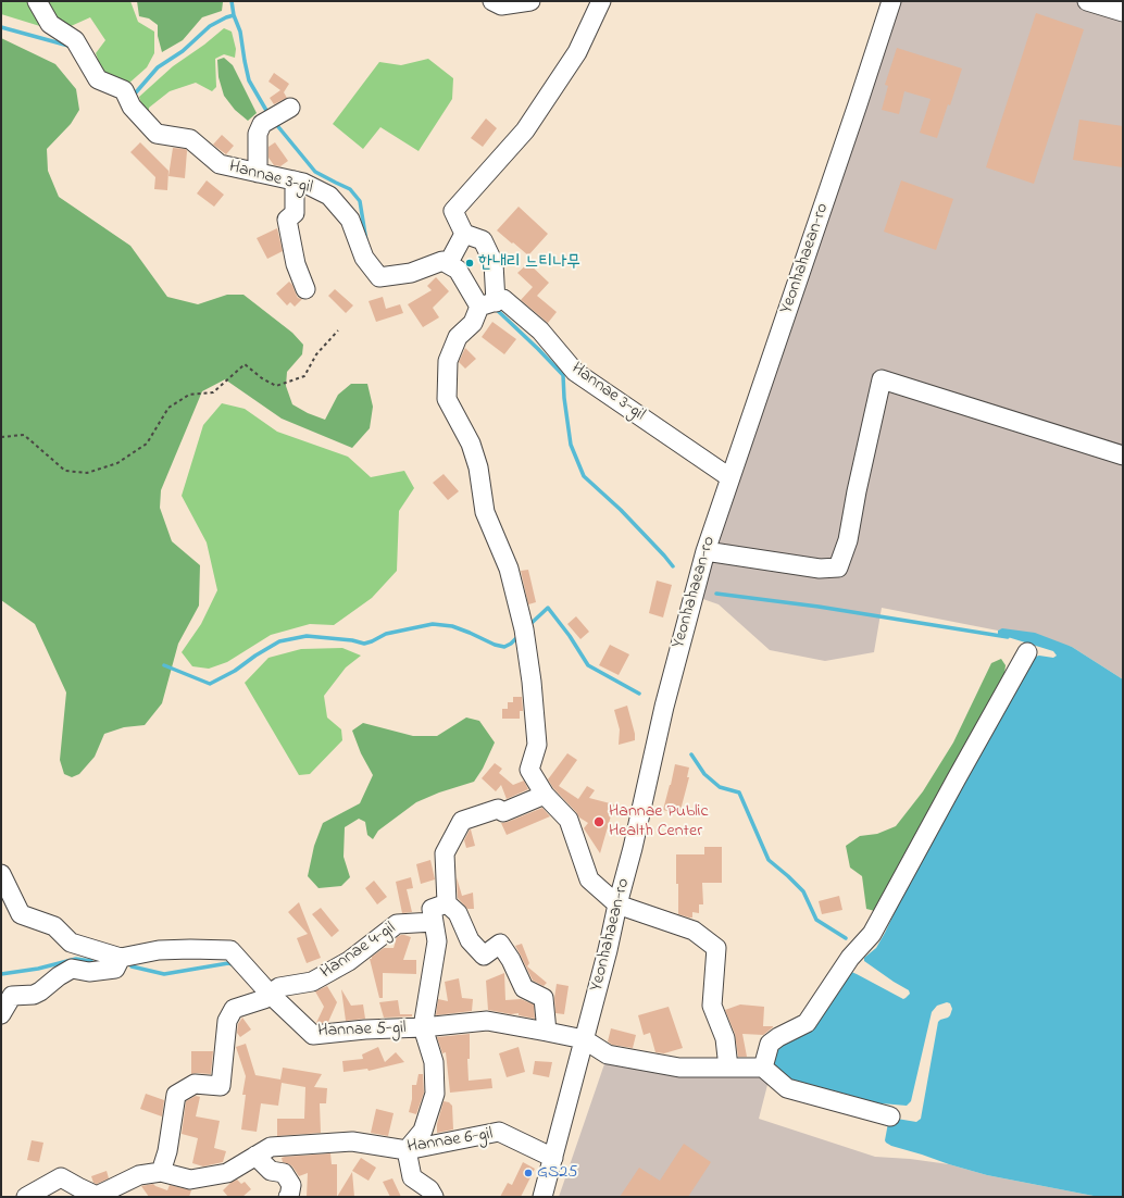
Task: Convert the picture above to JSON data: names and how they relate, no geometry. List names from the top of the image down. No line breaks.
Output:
{"streets":{"street":["Hannae 3-gil","Yeonhahaean-ro","Hannae 4-gil","Hannae 5-gil","Hannae 6-gil"]},"crossings":[["Hannae 3-gil","Yeonhahaean-ro"],["Yeonhahaean-ro","Hannae 5-gil"],["Yeonhahaean-ro","Hannae 6-gil"],["Hannae 4-gil","Hannae 5-gil"]],"places":["한내리 느티나무","Hannae Public Health Center","GS25"]}
